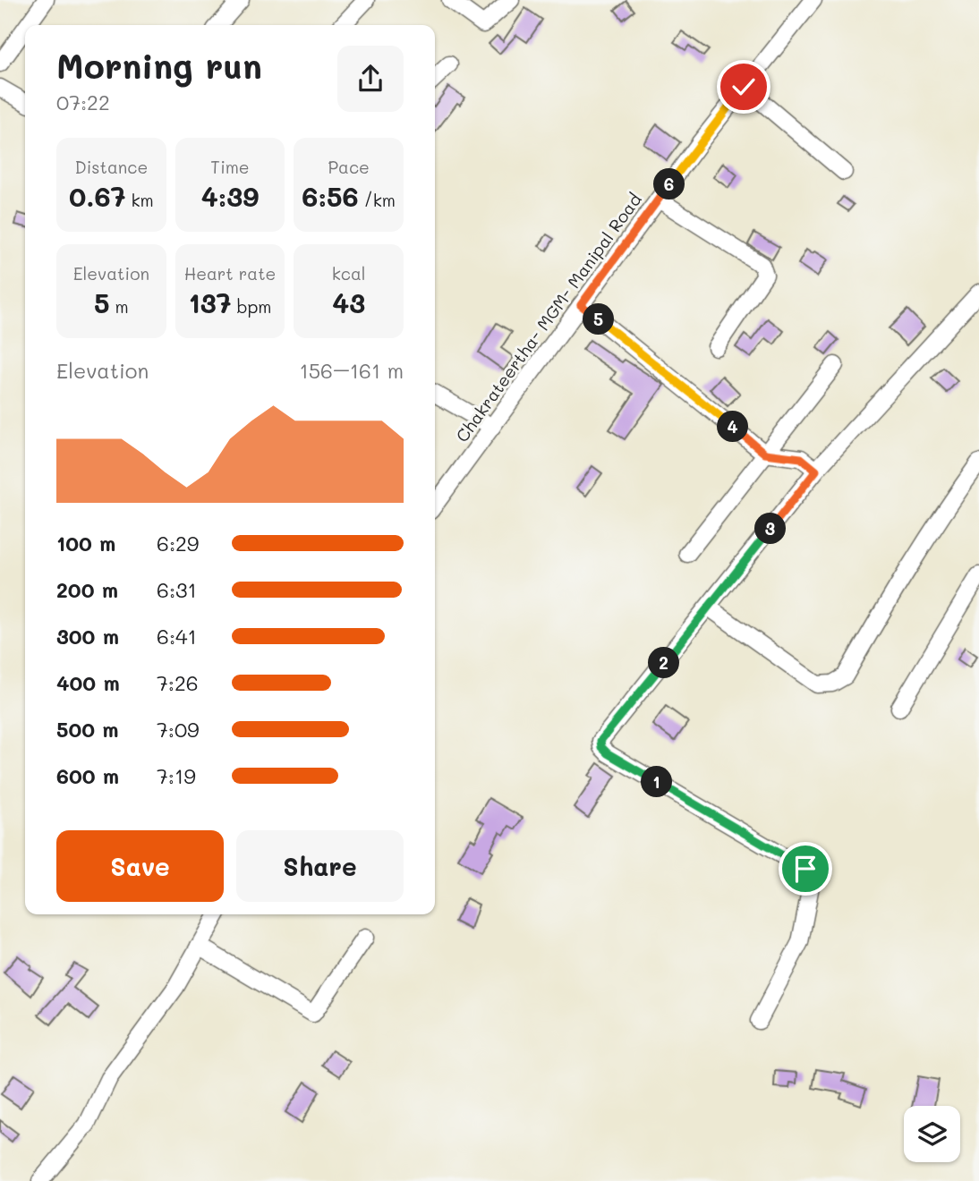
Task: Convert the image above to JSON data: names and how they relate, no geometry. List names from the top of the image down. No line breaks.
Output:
{"streets":{"street":["Chakrateertha- MGM- Manipal Road"]},"page":{"heading":["Morning run","07:22"],"stats":[["Distance","0.67 km"],["Time","4:39"],["Pace","6:56 /km"],["Elevation","5 m"],["Heart rate","137 bpm"],["kcal","43"]],"pins":["6","5","4","3","2","1"],"chart":["Elevation","156–161 m"],"list":[{"name":"100 m","note":"6:29"},{"name":"200 m","note":"6:31"},{"name":"300 m","note":"6:41"},{"name":"400 m","note":"7:26"},{"name":"500 m","note":"7:09"},{"name":"600 m","note":"7:19"}],"buttons":["Save","Share"]}}
